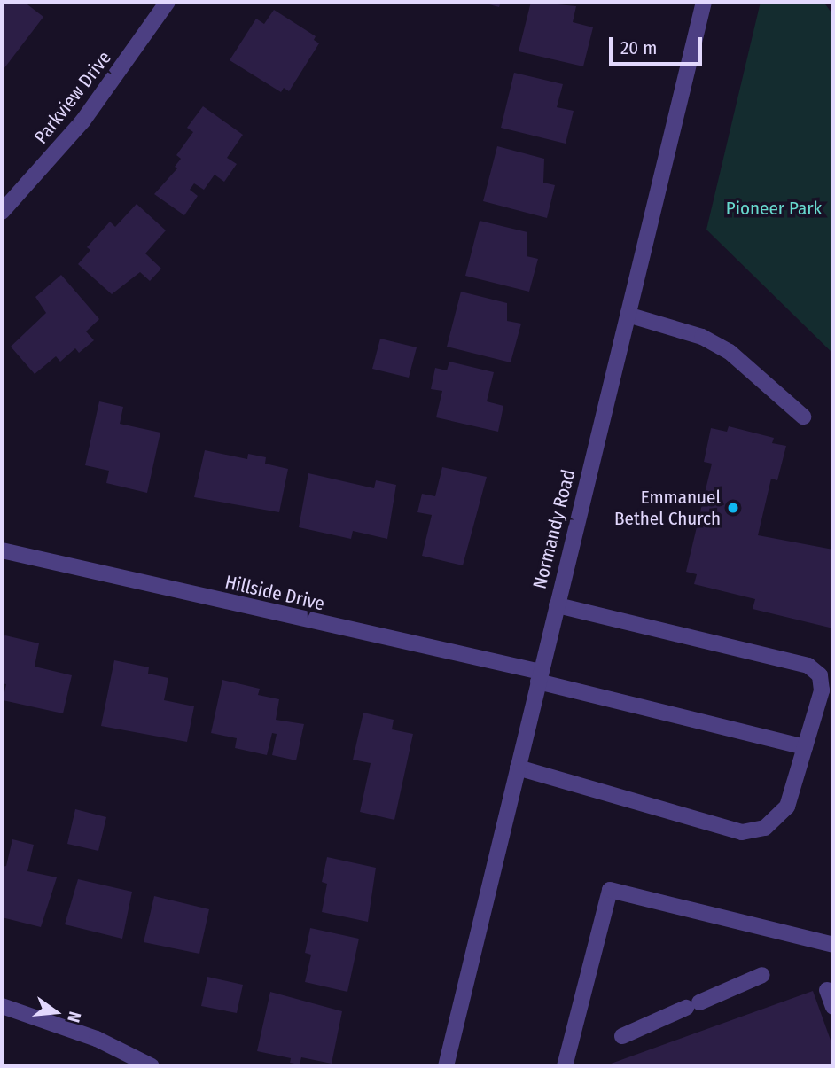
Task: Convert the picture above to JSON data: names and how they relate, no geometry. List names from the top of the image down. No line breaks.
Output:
{"streets":{"street":["Parkview Drive","Normandy Road","Hillside Drive"]},"crossings":[["Normandy Road","Hillside Drive"]],"parks":["Pioneer Park"],"places":["Emmanuel Bethel Church"],"scale_bar":"20 m","north":"right"}
